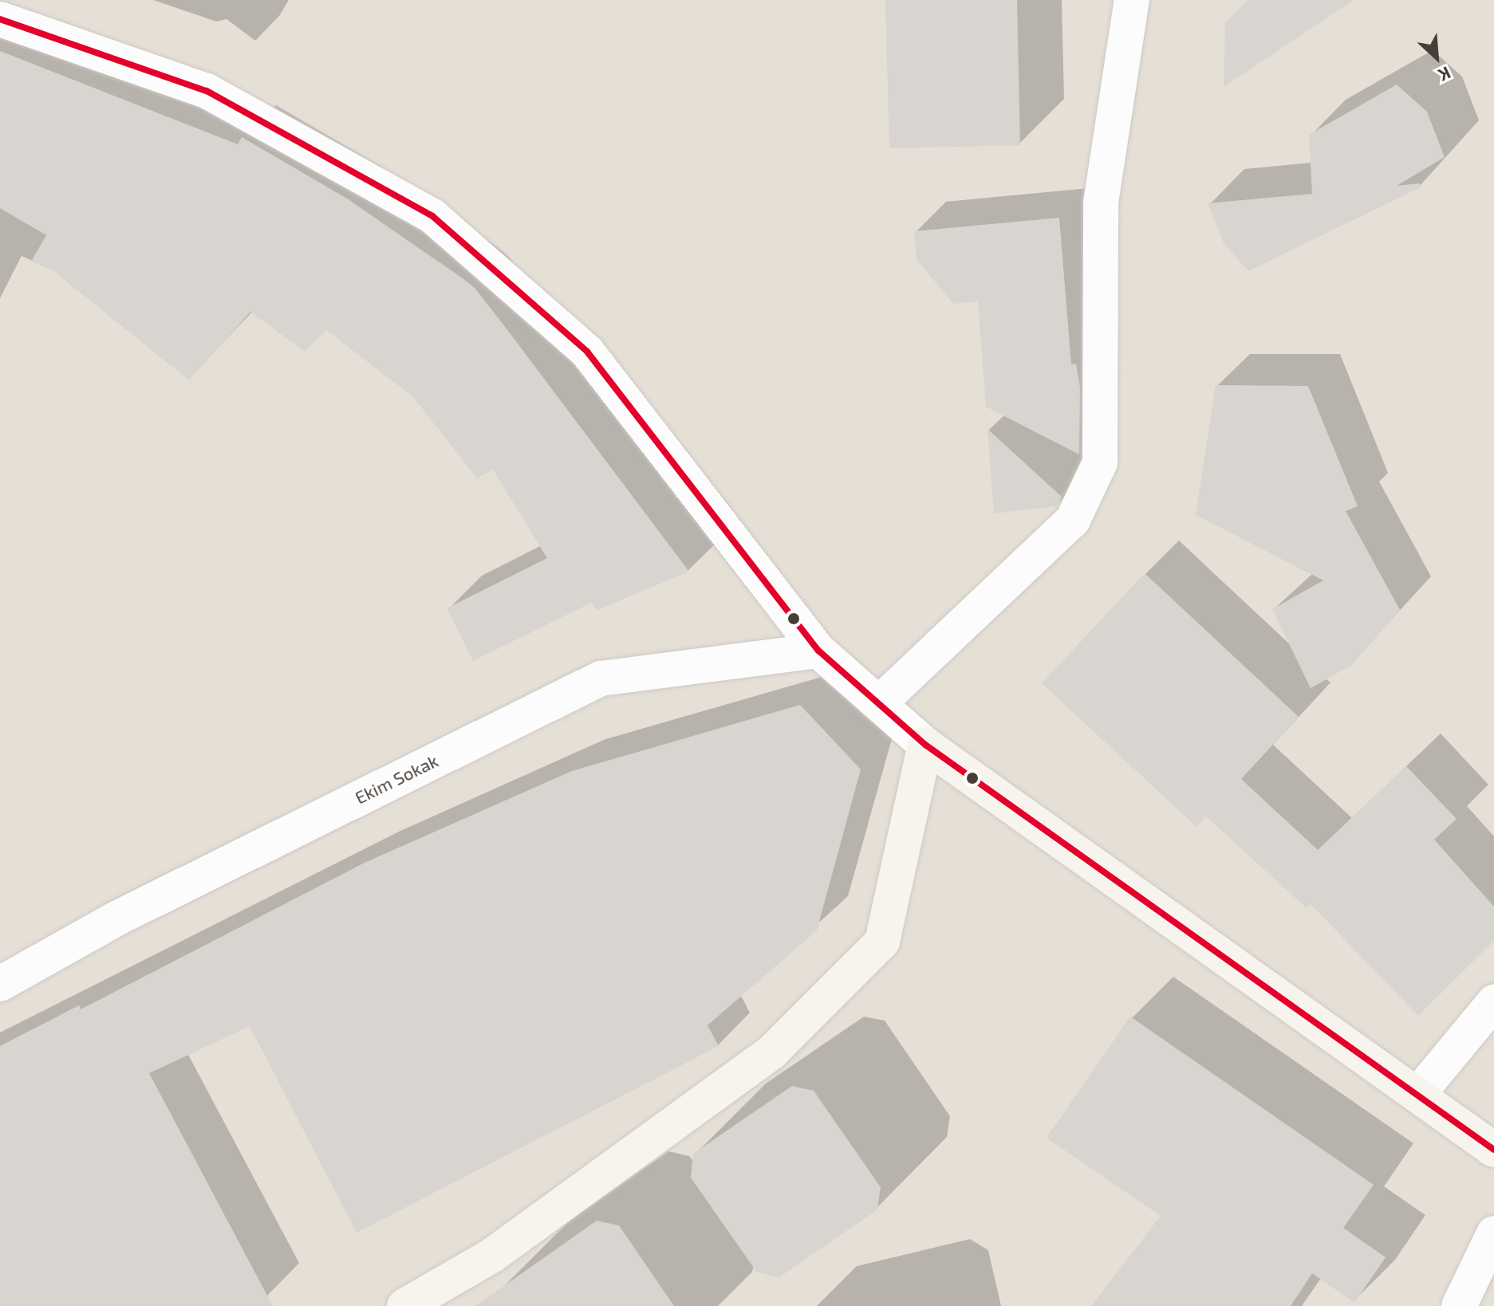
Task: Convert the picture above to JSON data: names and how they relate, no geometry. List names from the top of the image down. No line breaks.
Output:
{"streets":{"street":["Ekim Sokak"]},"north":"bottom right"}
